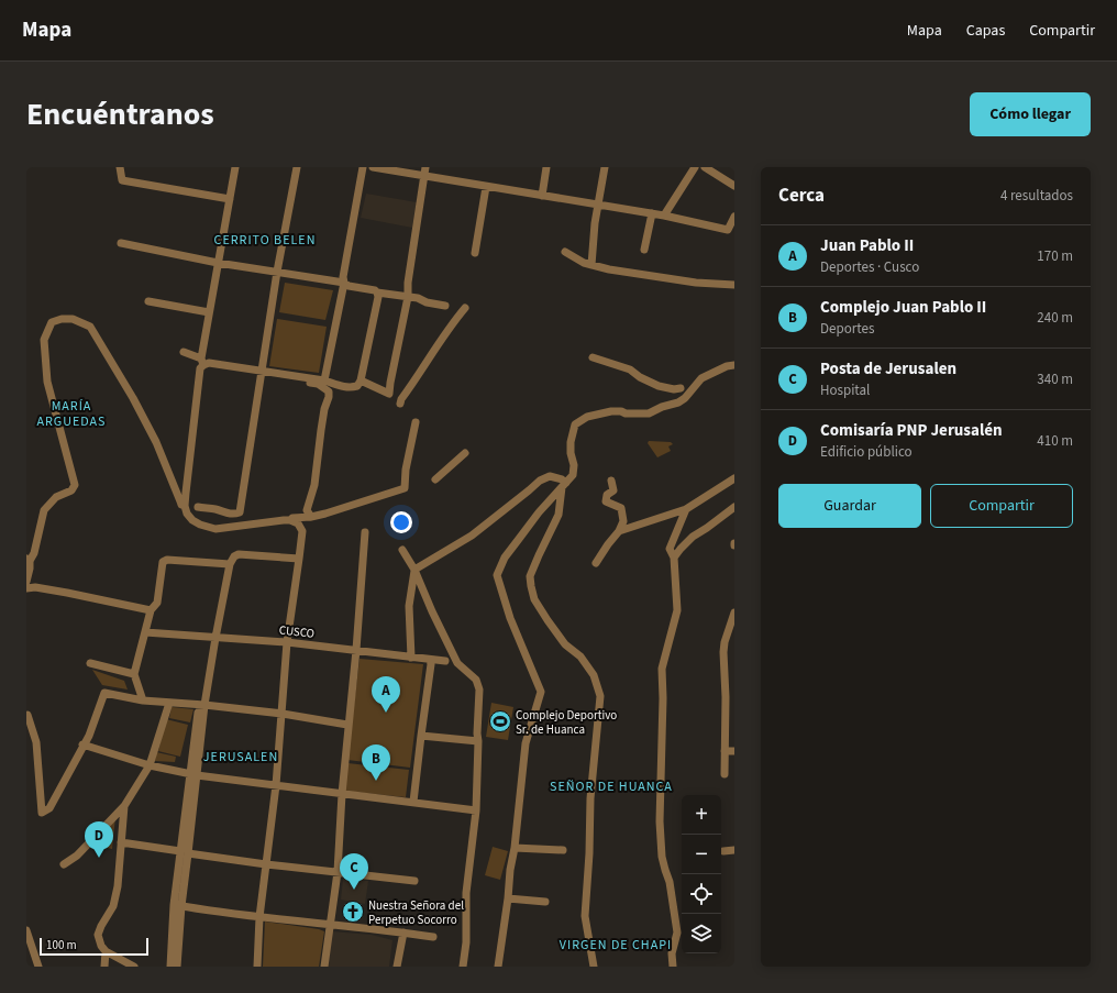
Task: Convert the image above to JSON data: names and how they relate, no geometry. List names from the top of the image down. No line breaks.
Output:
{"streets":{"street":["CUSCO"]},"districts":["CERRITO BELEN","MARÍA ARGUEDAS","JERUSALEN","SEÑOR DE HUANCA","VIRGEN DE CHAPI"],"places":{"sports":["Complejo Deportivo Sr. de Huanca"],"church":["Nuestra Señora del Perpetuo Socorro"]},"scale_bar":"100 m","page":{"header":"Mapa","nav":["Mapa","Capas","Compartir"],"title":"Encuéntranos","buttons":["Cómo llegar",["Guardar","Compartir"]],"heading":["Cerca","4 resultados"],"list":[{"mark":"A","name":"Juan Pablo II","note":"Deportes · Cusco","value":"170 m"},{"mark":"B","name":"Complejo Juan Pablo II","note":"Deportes","value":"240 m"},{"mark":"C","name":"Posta de Jerusalen","note":"Hospital","value":"340 m"},{"mark":"D","name":"Comisaría PNP Jerusalén","note":"Edificio público","value":"410 m"}],"pins":["A","B","D","C"],"map_buttons":["+","−"],"scale":"100 m"}}
